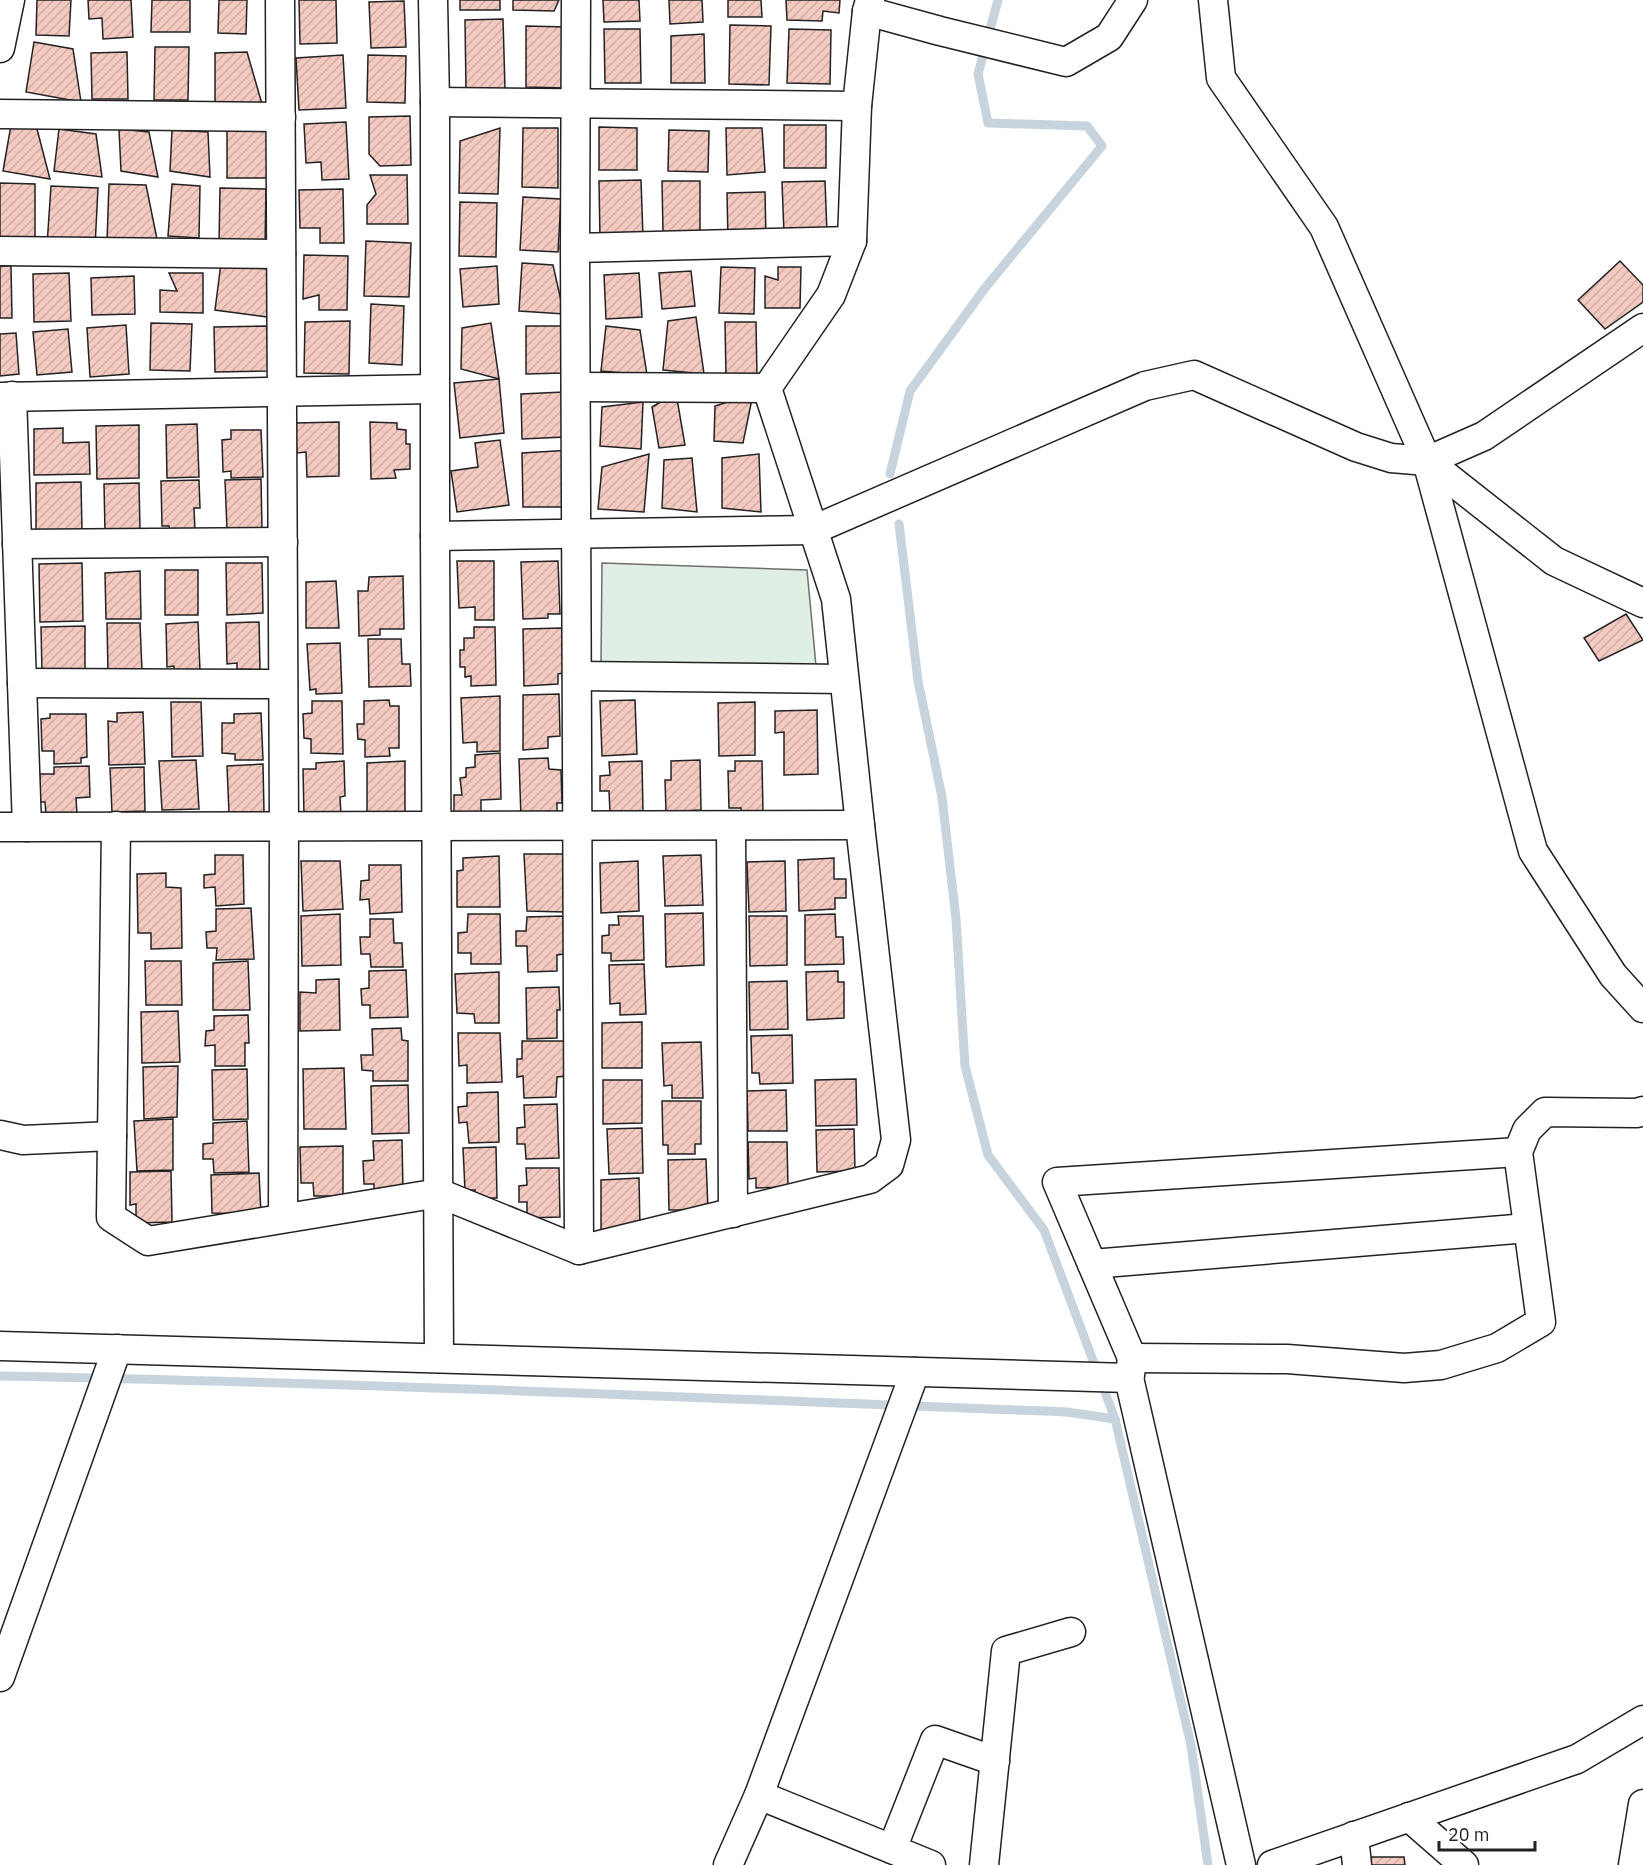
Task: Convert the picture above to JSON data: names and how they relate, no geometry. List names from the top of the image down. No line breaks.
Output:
{"scale_bar":"20 m"}
